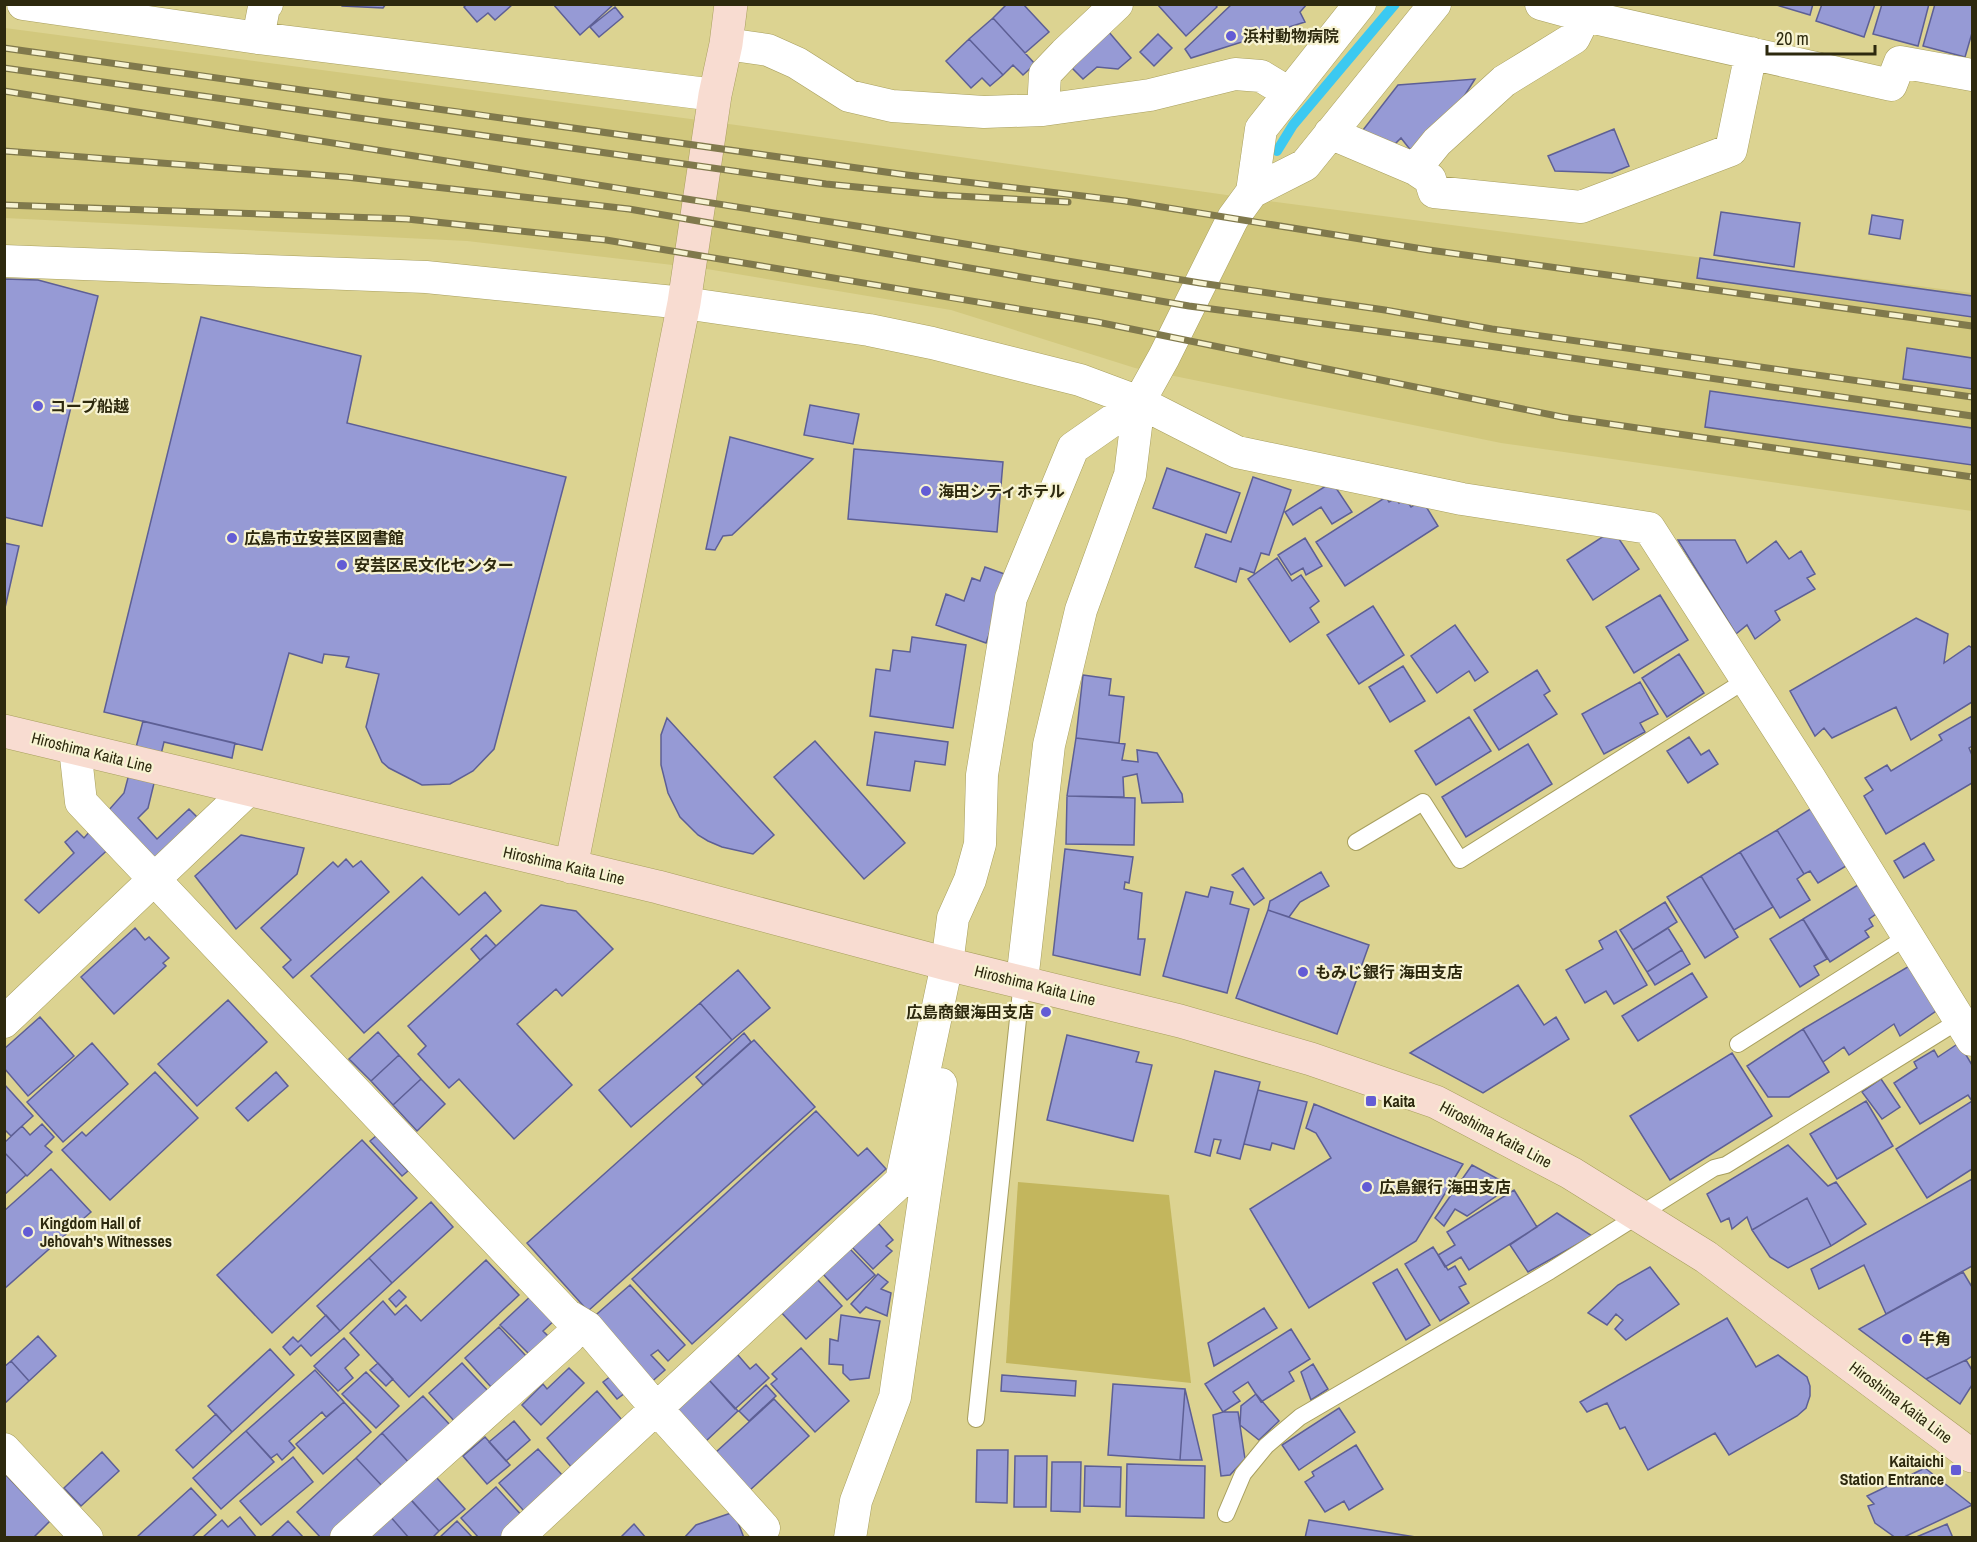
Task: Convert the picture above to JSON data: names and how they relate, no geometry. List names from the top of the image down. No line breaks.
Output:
{"streets":{"main road":["Hiroshima Kaita Line"]},"places":{"other":["浜村動物病院","コープ船越","海田シティホテル","広島市立安芸区図書館","安芸区民文化センター","もみじ銀行 海田支店","広島商銀海田支店","広島銀行 海田支店","Kingdom Hall of Jehovah's Witnesses","牛角"],"transit":["Kaita","Kaitaichi Station Entrance"]},"scale_bar":"20 m"}
